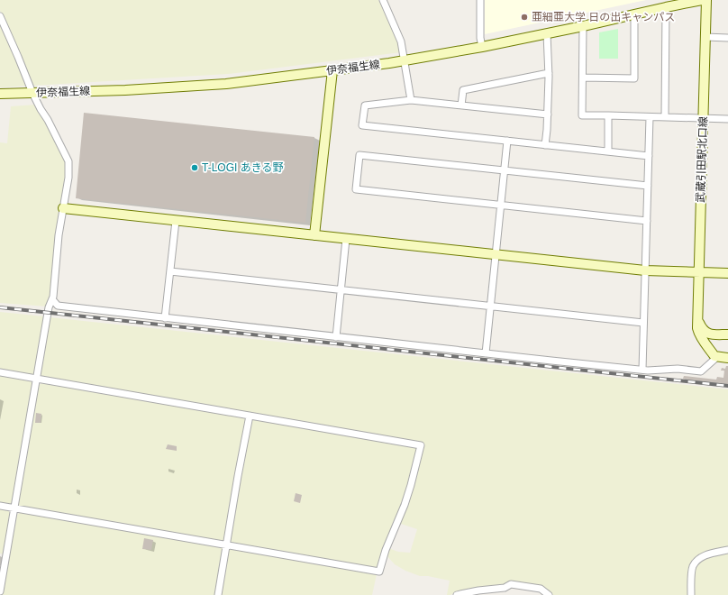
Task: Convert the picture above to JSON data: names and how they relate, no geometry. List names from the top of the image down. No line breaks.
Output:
{"streets":{"street":["伊奈福生線","武蔵引田駅北口線"]},"places":["亜細亜大学 日の出キャンパス","T-LOGI あきる野"]}
